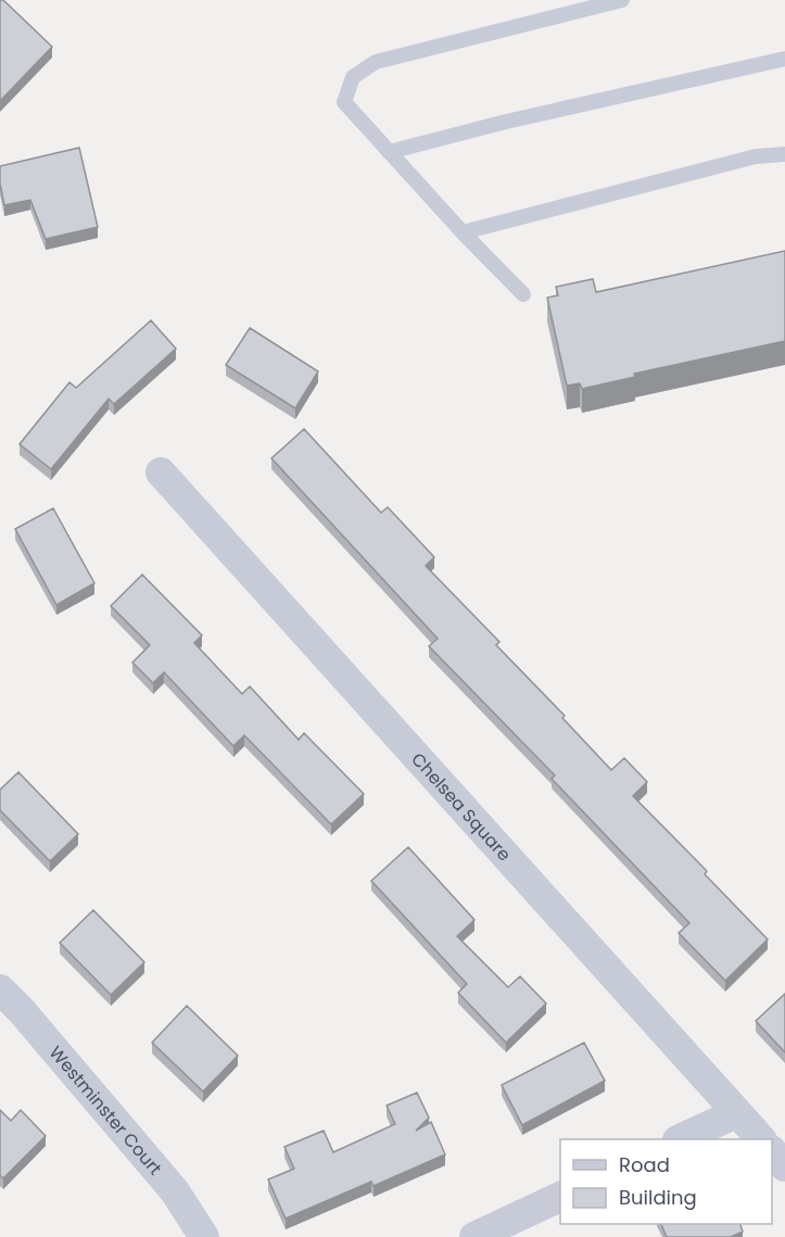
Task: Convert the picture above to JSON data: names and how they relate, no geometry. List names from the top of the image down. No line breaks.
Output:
{"streets":{"street":["Chelsea Square","Westminster Court"]},"legend":["Road","Building"]}
